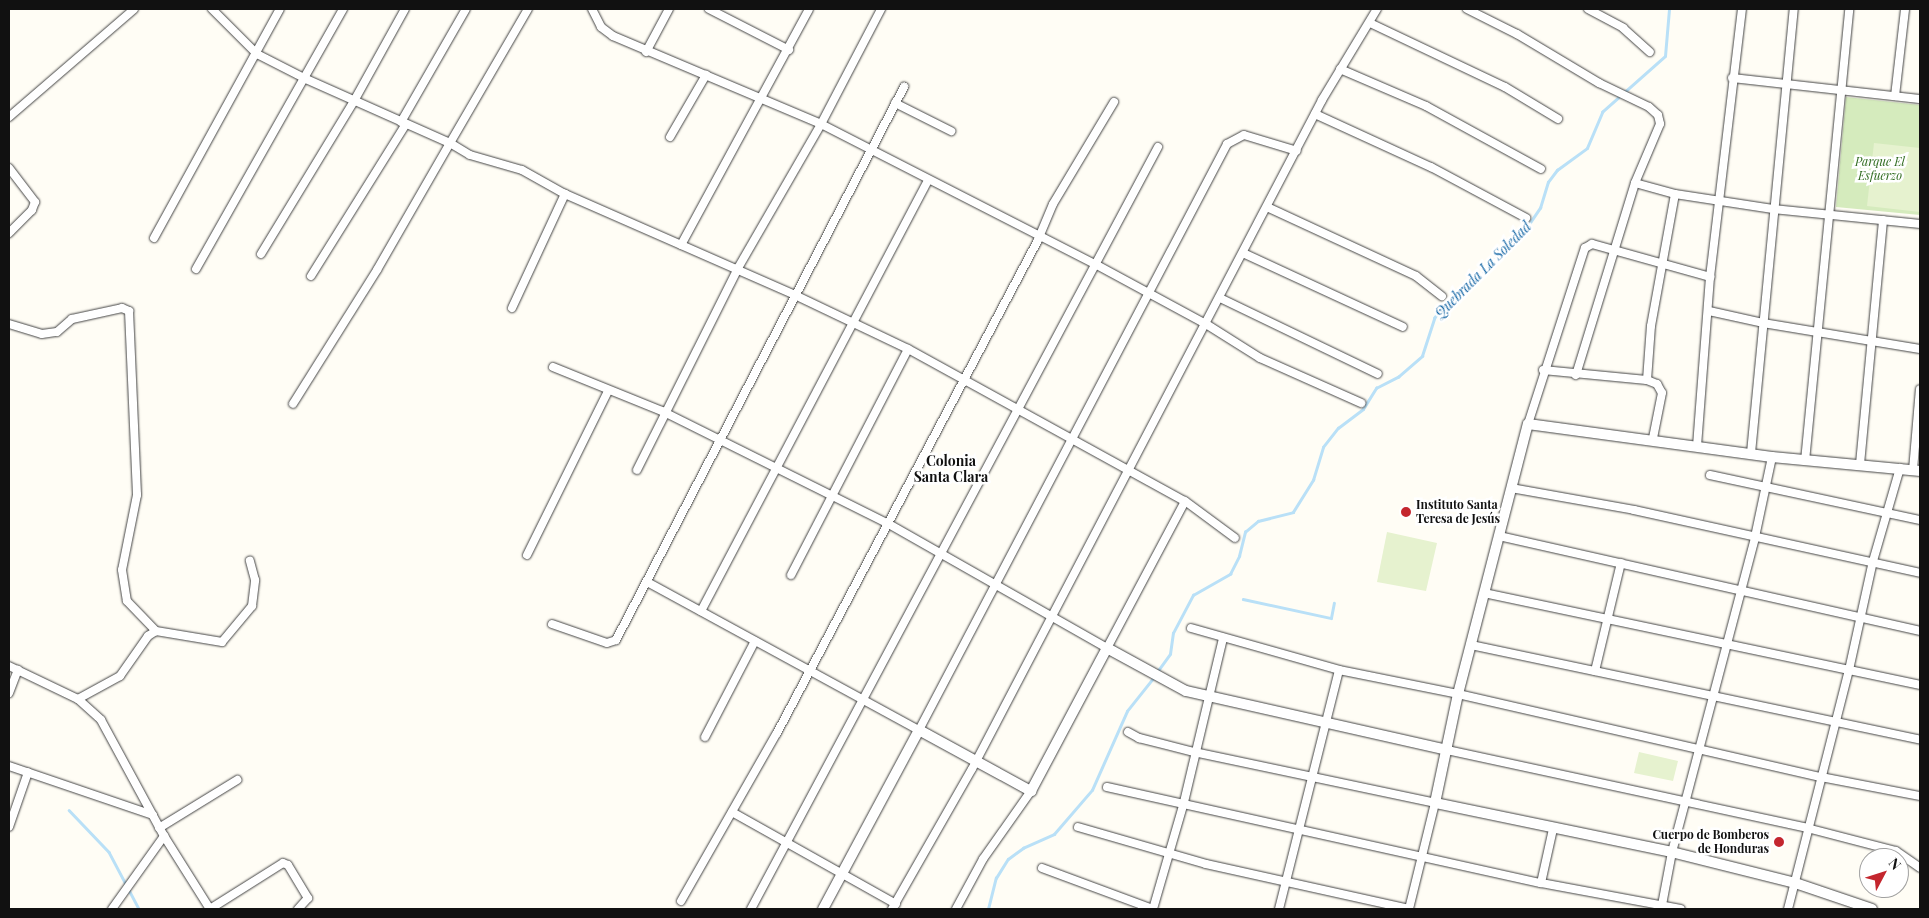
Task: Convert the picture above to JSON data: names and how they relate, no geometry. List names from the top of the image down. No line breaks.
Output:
{"districts":["Colonia Santa Clara"],"water":["Quebrada La Soledad"],"parks":["Parque El Esfuerzo"],"places":["Instituto Santa Teresa de Jesús","Cuerpo de Bomberos de Honduras"],"north":"top right"}
